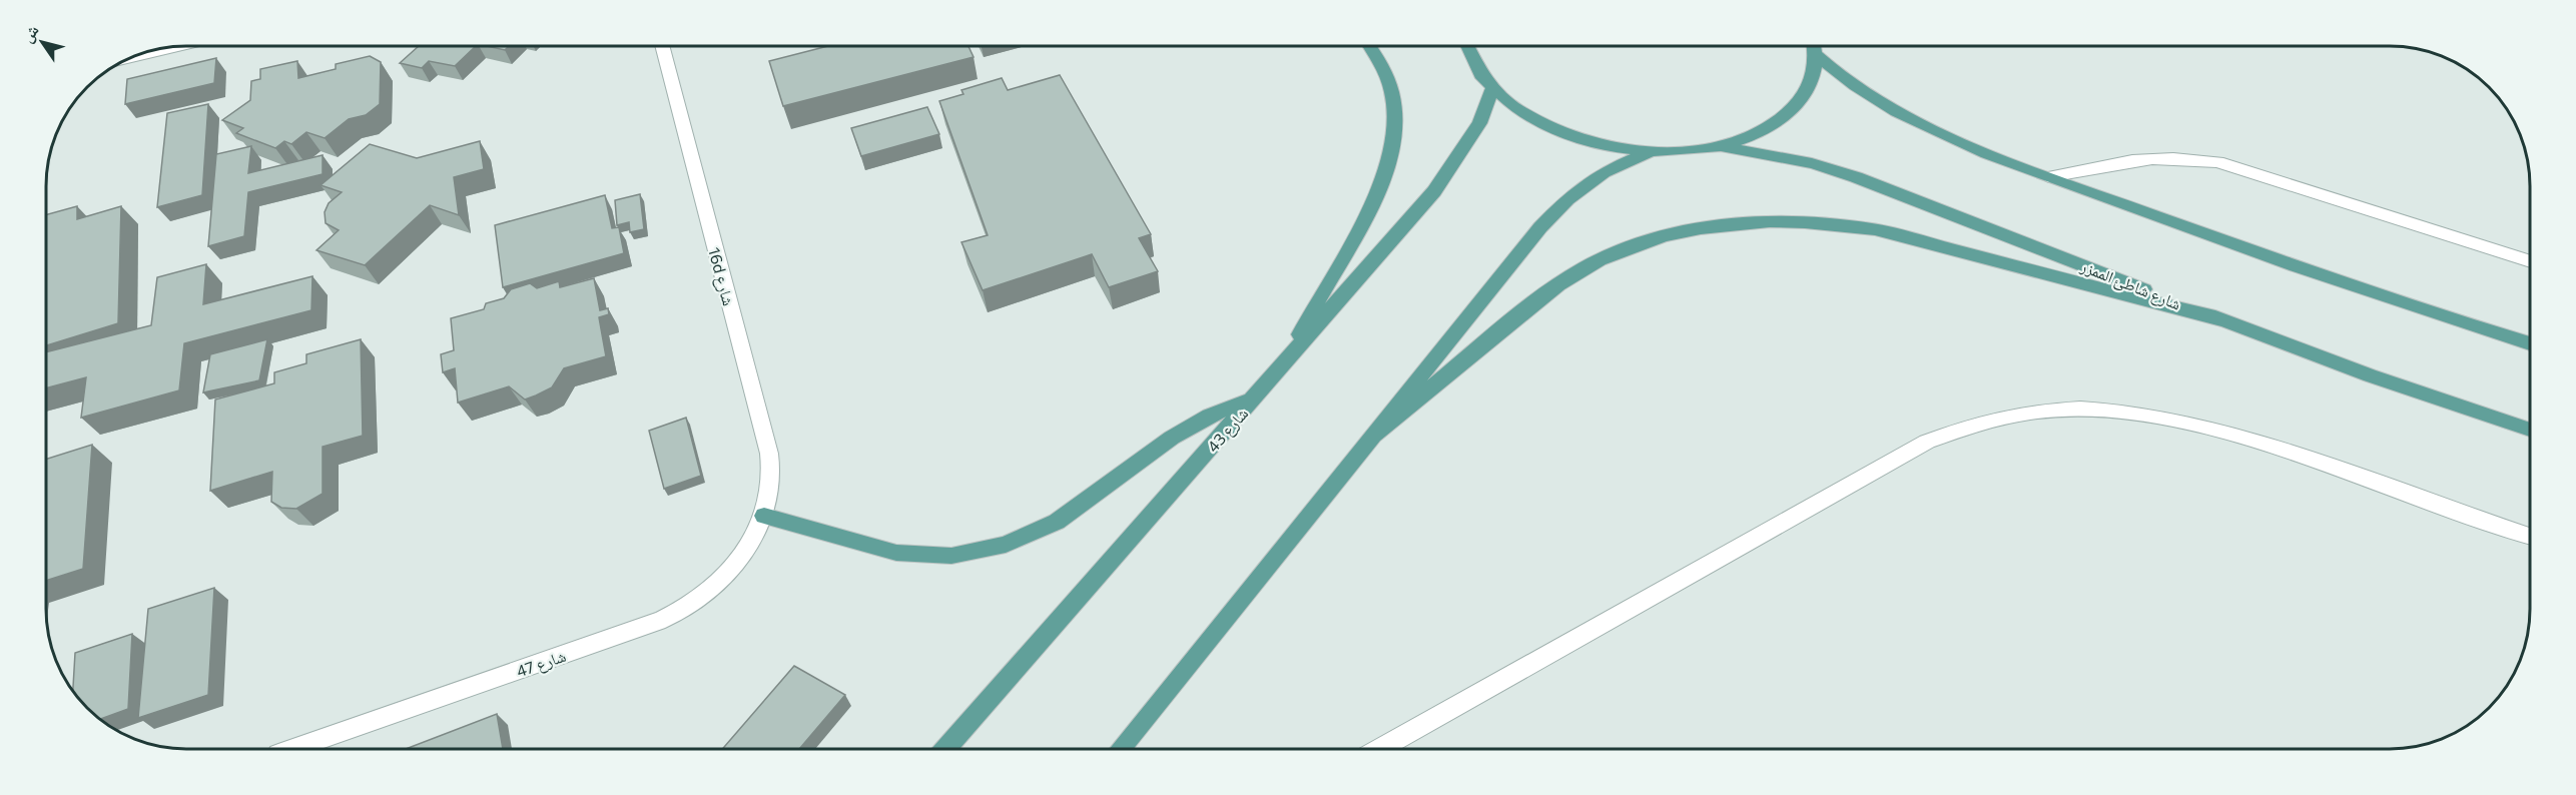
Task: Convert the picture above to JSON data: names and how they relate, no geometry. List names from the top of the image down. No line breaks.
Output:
{"streets":{"main road":["شارع شاطئ الممزر","شارع 43"],"street":["16d شارع","شارع 47"]},"crossings":[["16d شارع","شارع 47"]],"north":"top left"}
